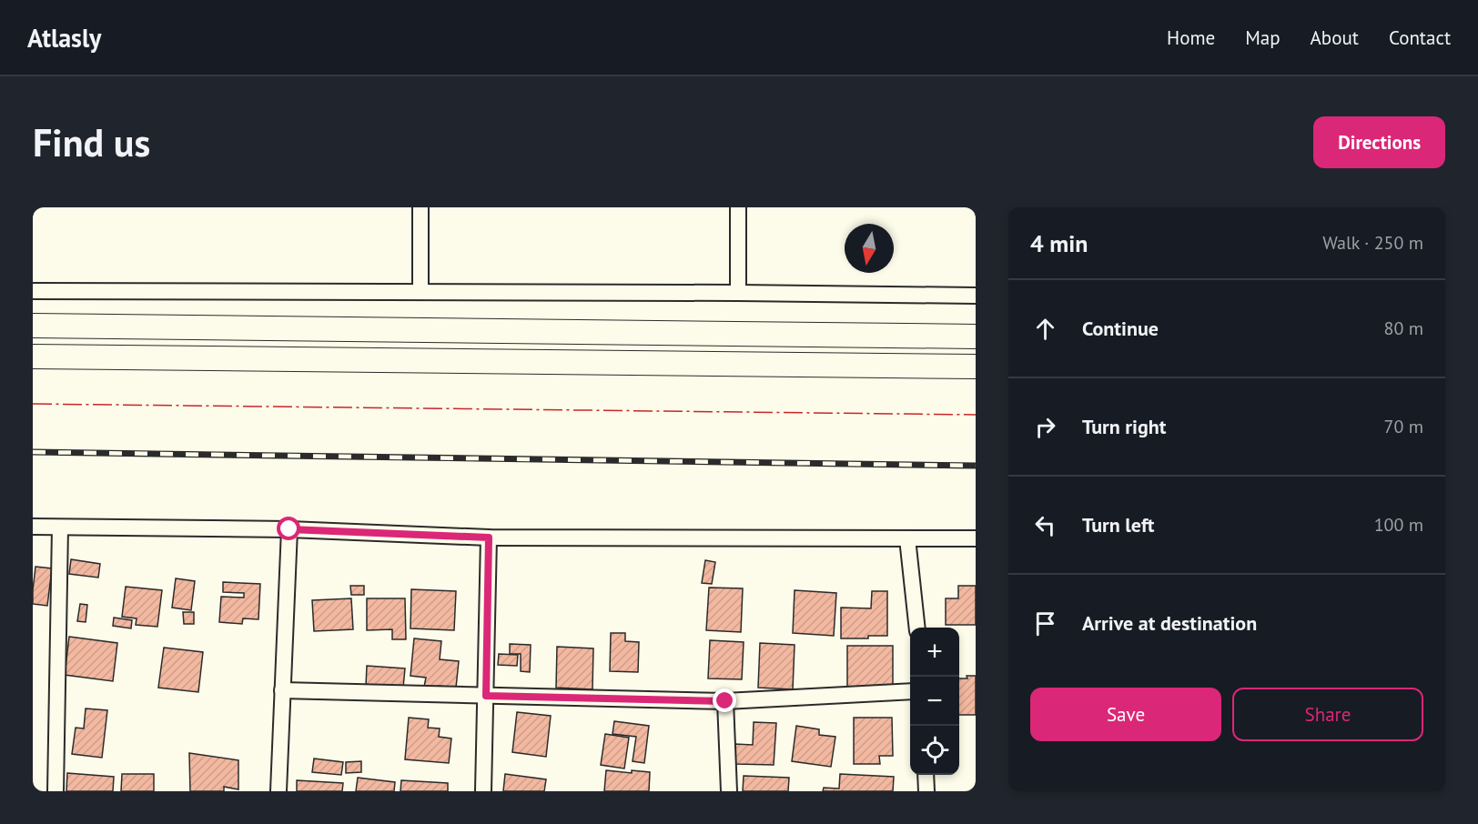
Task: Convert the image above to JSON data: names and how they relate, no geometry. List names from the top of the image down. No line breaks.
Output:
{"north":"bottom","page":{"header":"Atlasly","nav":["Home","Map","About","Contact"],"buttons":["Directions",["Save","Share"]],"title":"Find us","heading":["4 min","Walk · 250 m"],"list":[["Continue","80 m"],["Turn right","70 m"],["Turn left","100 m"],"Arrive at destination"],"map_buttons":["+","−"]}}
